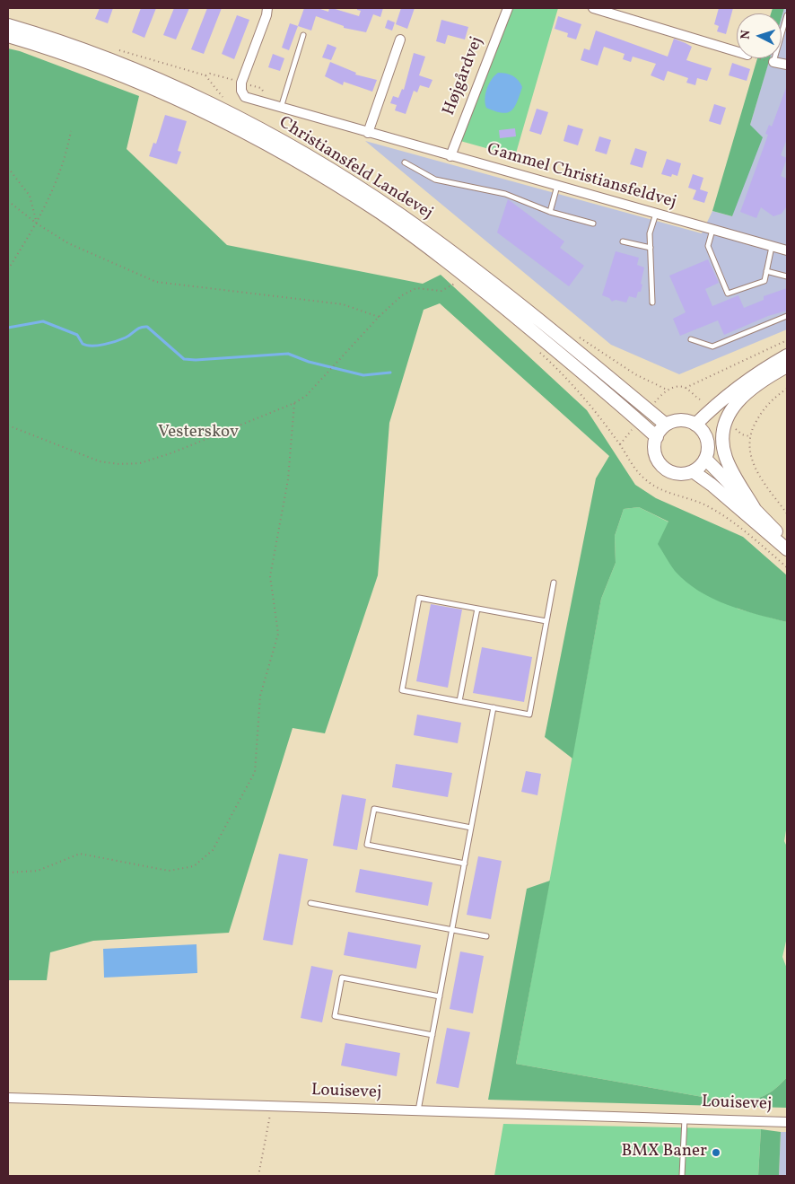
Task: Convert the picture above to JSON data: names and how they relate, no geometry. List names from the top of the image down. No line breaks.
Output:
{"streets":{"main road":["Christiansfeld Landevej"],"street":["Højgårdvej","Gammel Christiansfeldvej","Louisevej"]},"crossings":[["Højgårdvej","Gammel Christiansfeldvej"]],"parks":["Vesterskov"],"places":["BMX Baner"],"north":"left"}
